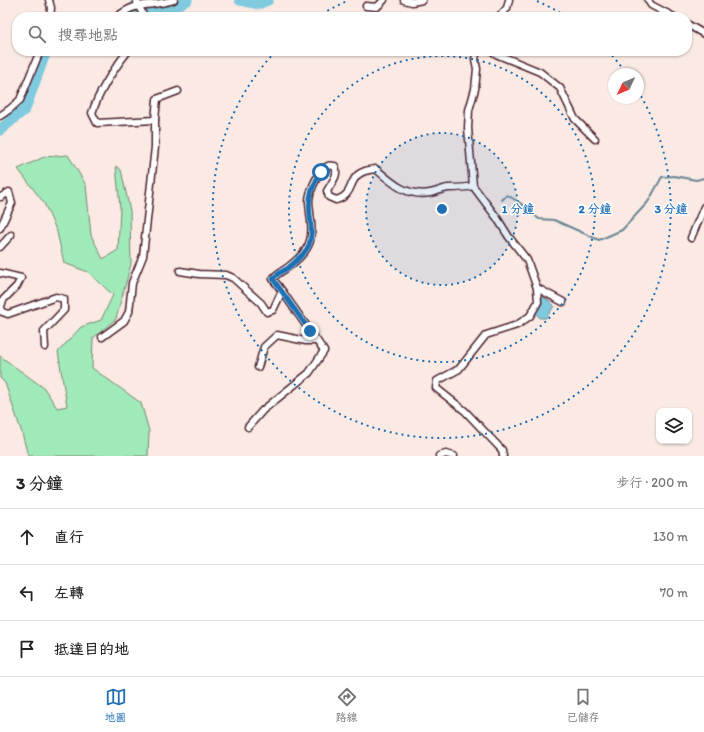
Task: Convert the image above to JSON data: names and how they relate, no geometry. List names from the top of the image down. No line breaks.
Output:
{"north":"bottom left","page":{"search":"搜尋地點","heading":["3 分鐘","步行 · 200 m"],"list":[["直行","130 m"],["左轉","70 m"],"抵達目的地"],"nav":["地圖","路線","已儲存"]},"rings":["1 分鐘","2 分鐘","3 分鐘"]}
